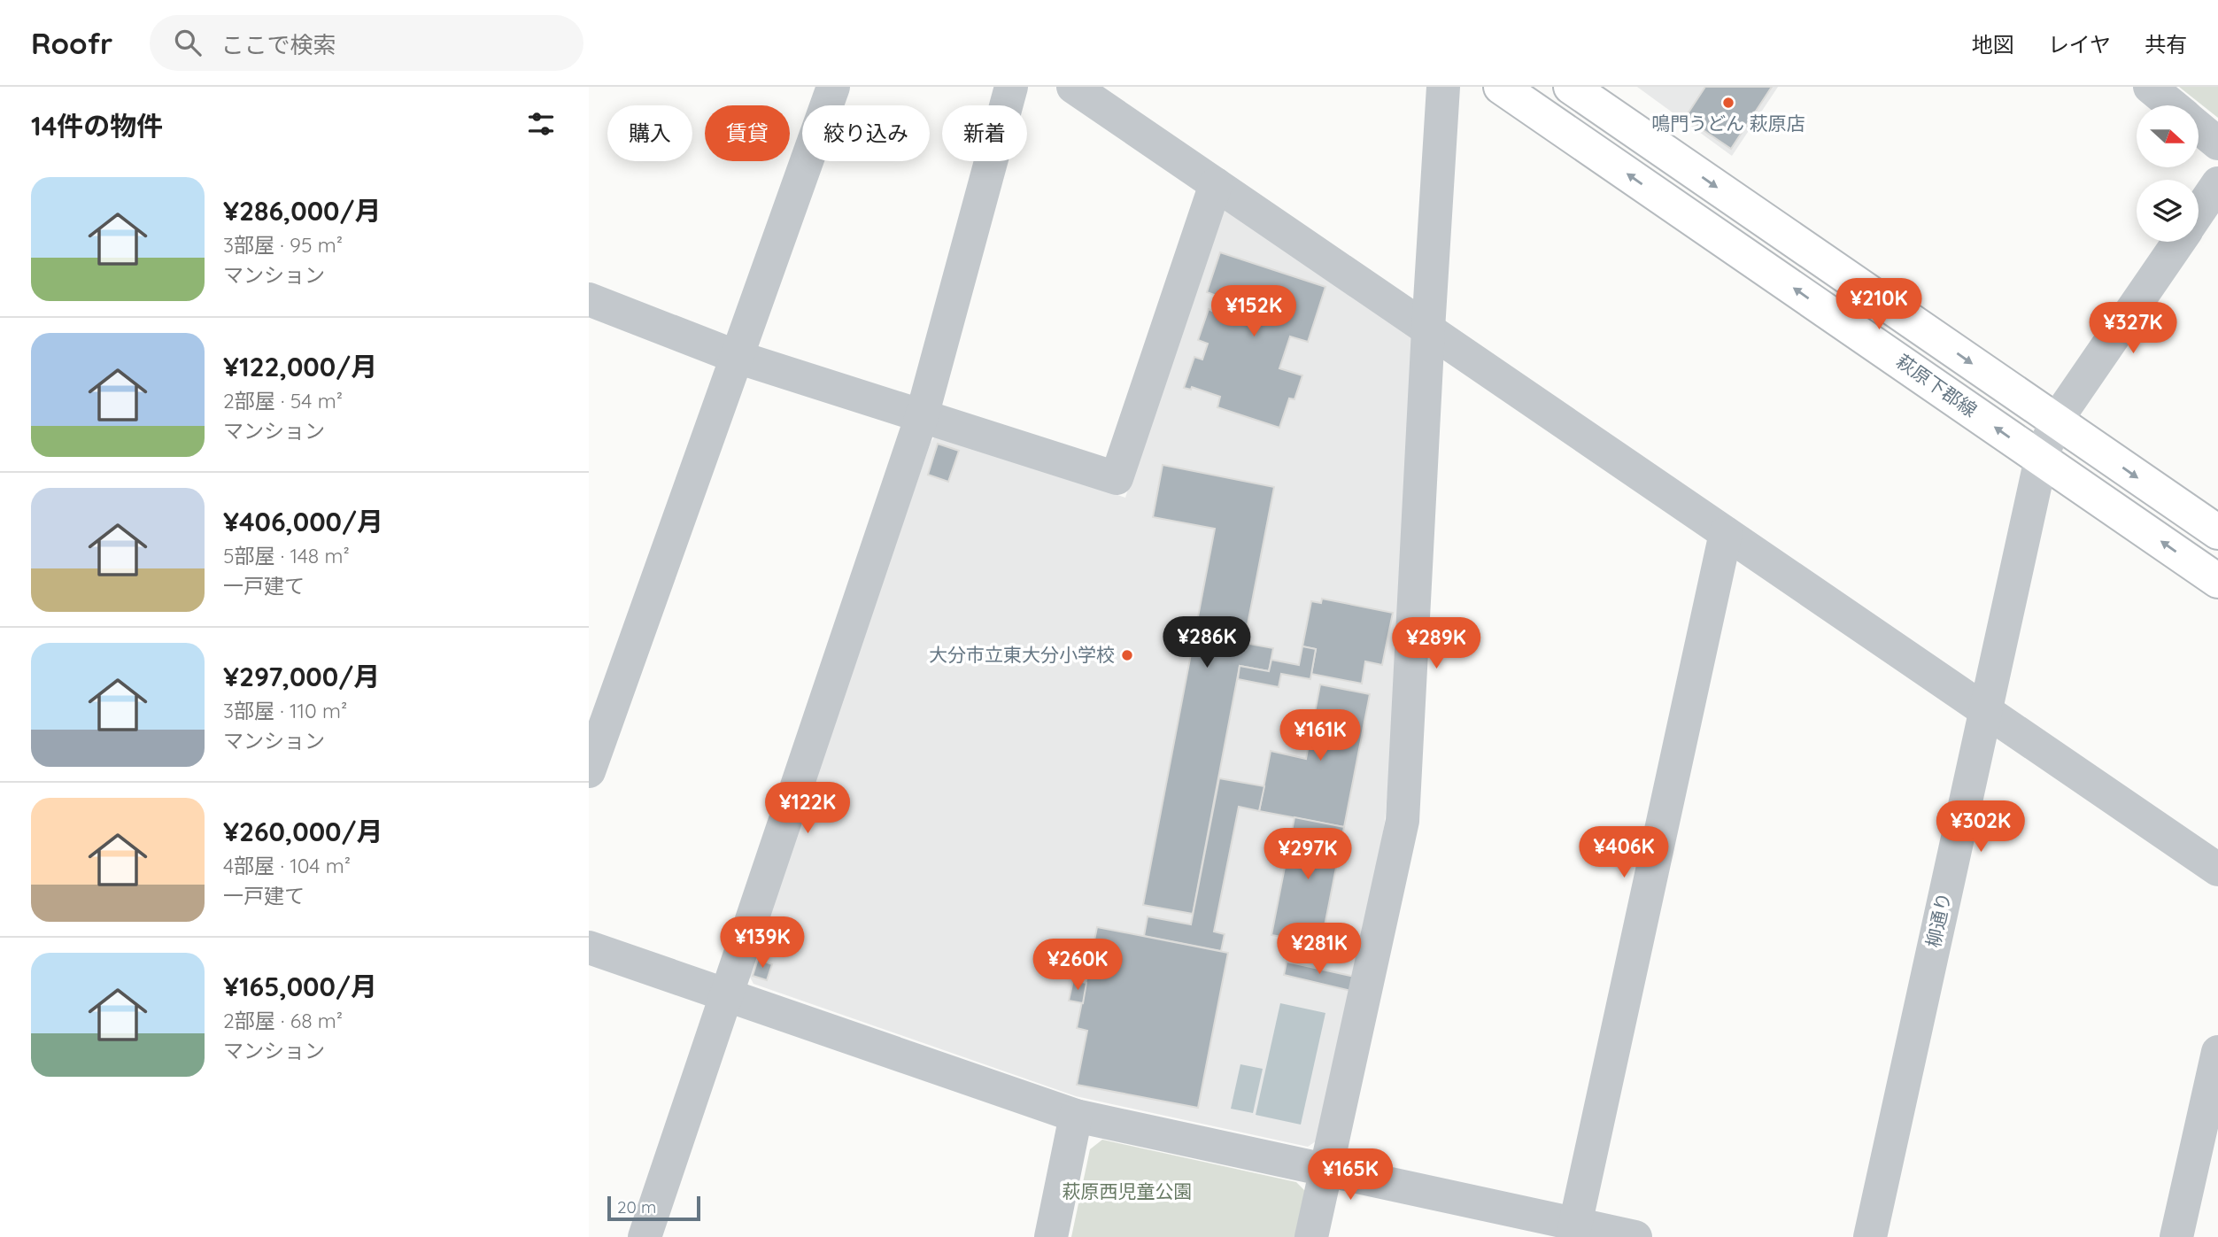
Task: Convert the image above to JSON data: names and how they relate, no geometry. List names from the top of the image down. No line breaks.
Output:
{"streets":{"main road":["萩原下郡線"],"street":["柳通り"]},"crossings":[["萩原下郡線","柳通り"]],"parks":["萩原西児童公園"],"places":["鳴門うどん 萩原店","大分市立東大分小学校"],"scale_bar":"20 m","north":"right","page":{"header":"Roofr","search":"ここで検索","nav":["地図","レイヤ","共有"],"heading":"14件の物件","chip":["購入","賃貸","絞り込み","新着"],"list":[{"name":"¥286,000/月","note":"3部屋 · 95 m² · マンション"},{"name":"¥122,000/月","note":"2部屋 · 54 m² · マンション"},{"name":"¥406,000/月","note":"5部屋 · 148 m² · 一戸建て"},{"name":"¥297,000/月","note":"3部屋 · 110 m² · マンション"},{"name":"¥260,000/月","note":"4部屋 · 104 m² · 一戸建て"},{"name":"¥165,000/月","note":"2部屋 · 68 m² · マンション"}],"price":["¥210K","¥152K","¥327K","¥286K","¥289K","¥161K","¥122K","¥302K","¥406K","¥297K","¥139K","¥281K","¥260K","¥165K"],"scale":"20 m"}}
